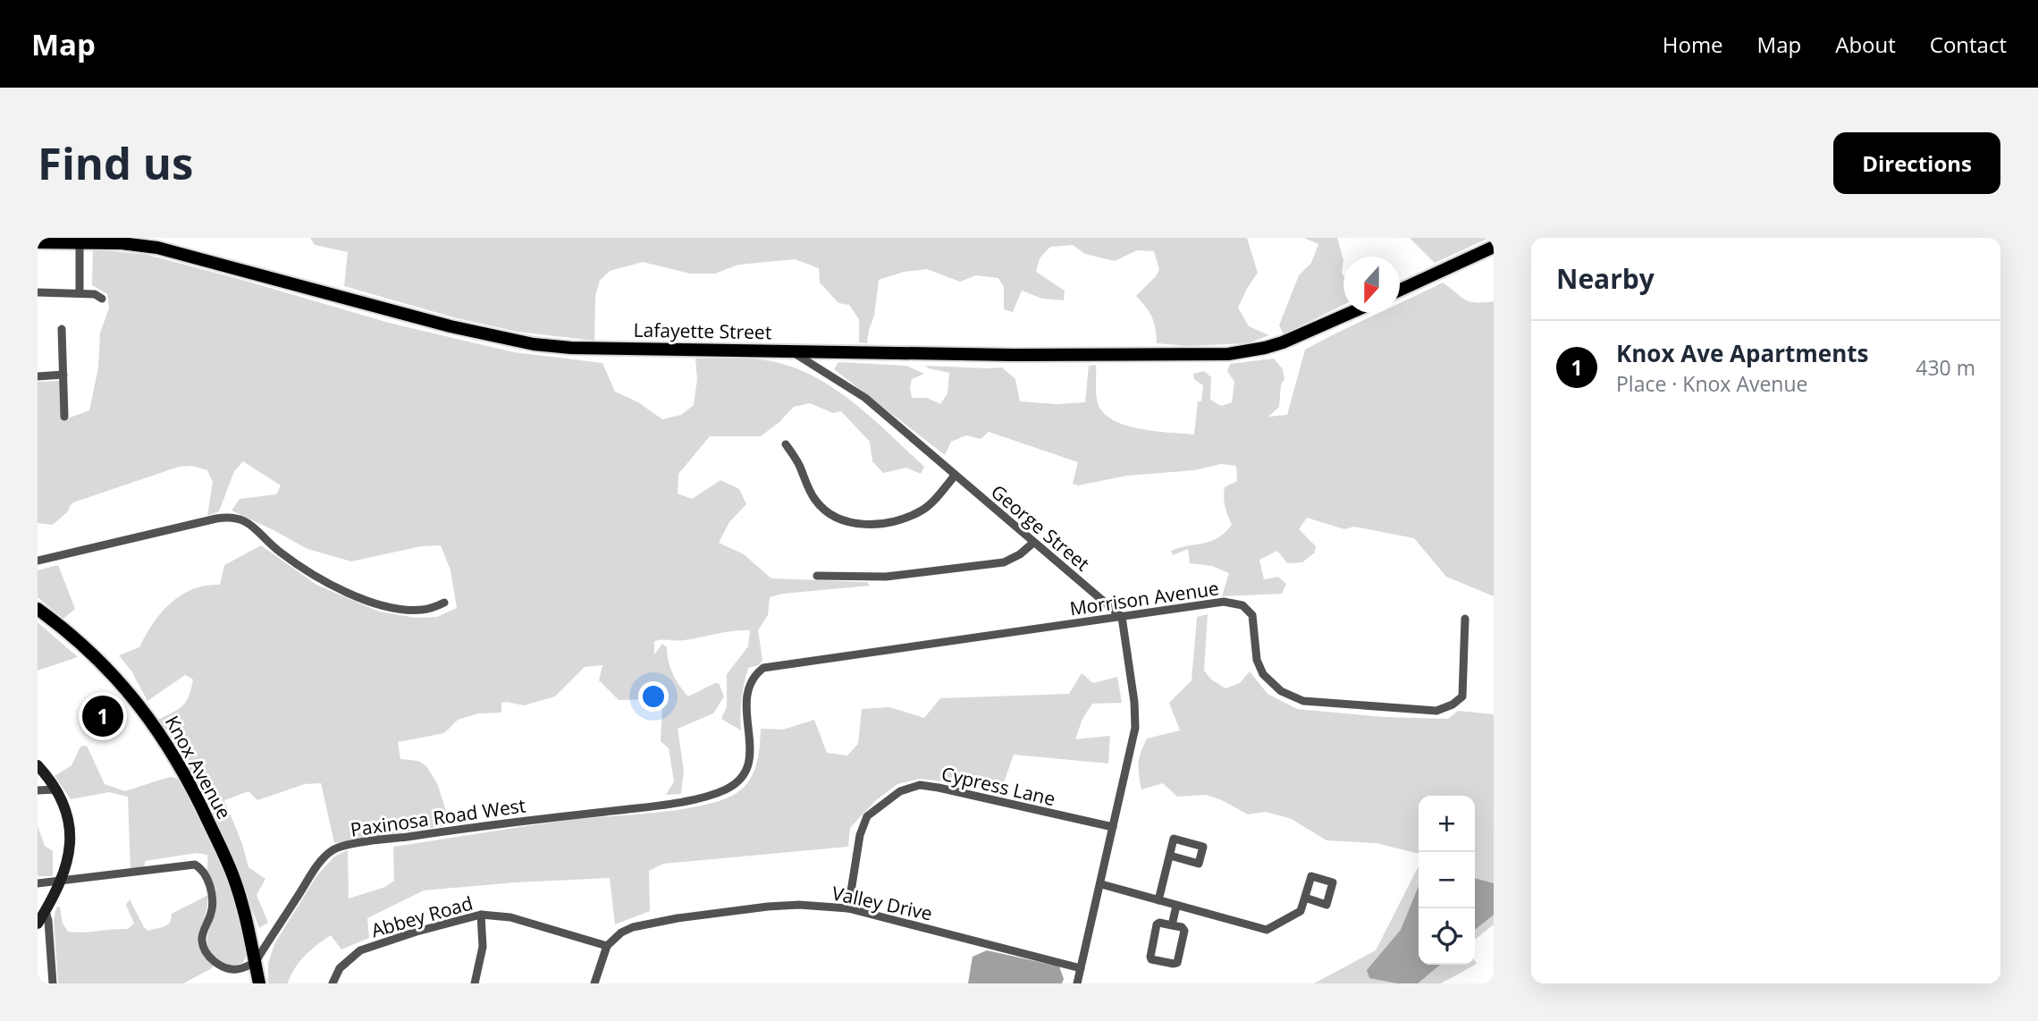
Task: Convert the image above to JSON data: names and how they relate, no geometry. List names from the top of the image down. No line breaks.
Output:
{"streets":{"main road":["Lafayette Street","Knox Avenue"],"street":["George Street","Morrison Avenue","Cypress Lane","Paxinosa Road West","Valley Drive","Abbey Road"]},"crossings":[["Lafayette Street","George Street"],["George Street","Morrison Avenue"],["Morrison Avenue","Paxinosa Road West"],["Knox Avenue","Paxinosa Road West"],["Cypress Lane","Valley Drive"],["Valley Drive","Abbey Road"]],"north":"bottom","page":{"header":"Map","nav":["Home","Map","About","Contact"],"buttons":"Directions","title":"Find us","heading":"Nearby","list":[{"mark":"1","name":"Knox Ave Apartments","note":"Place · Knox Avenue","value":"430 m"}],"pins":"1","map_buttons":["+","−"]}}
